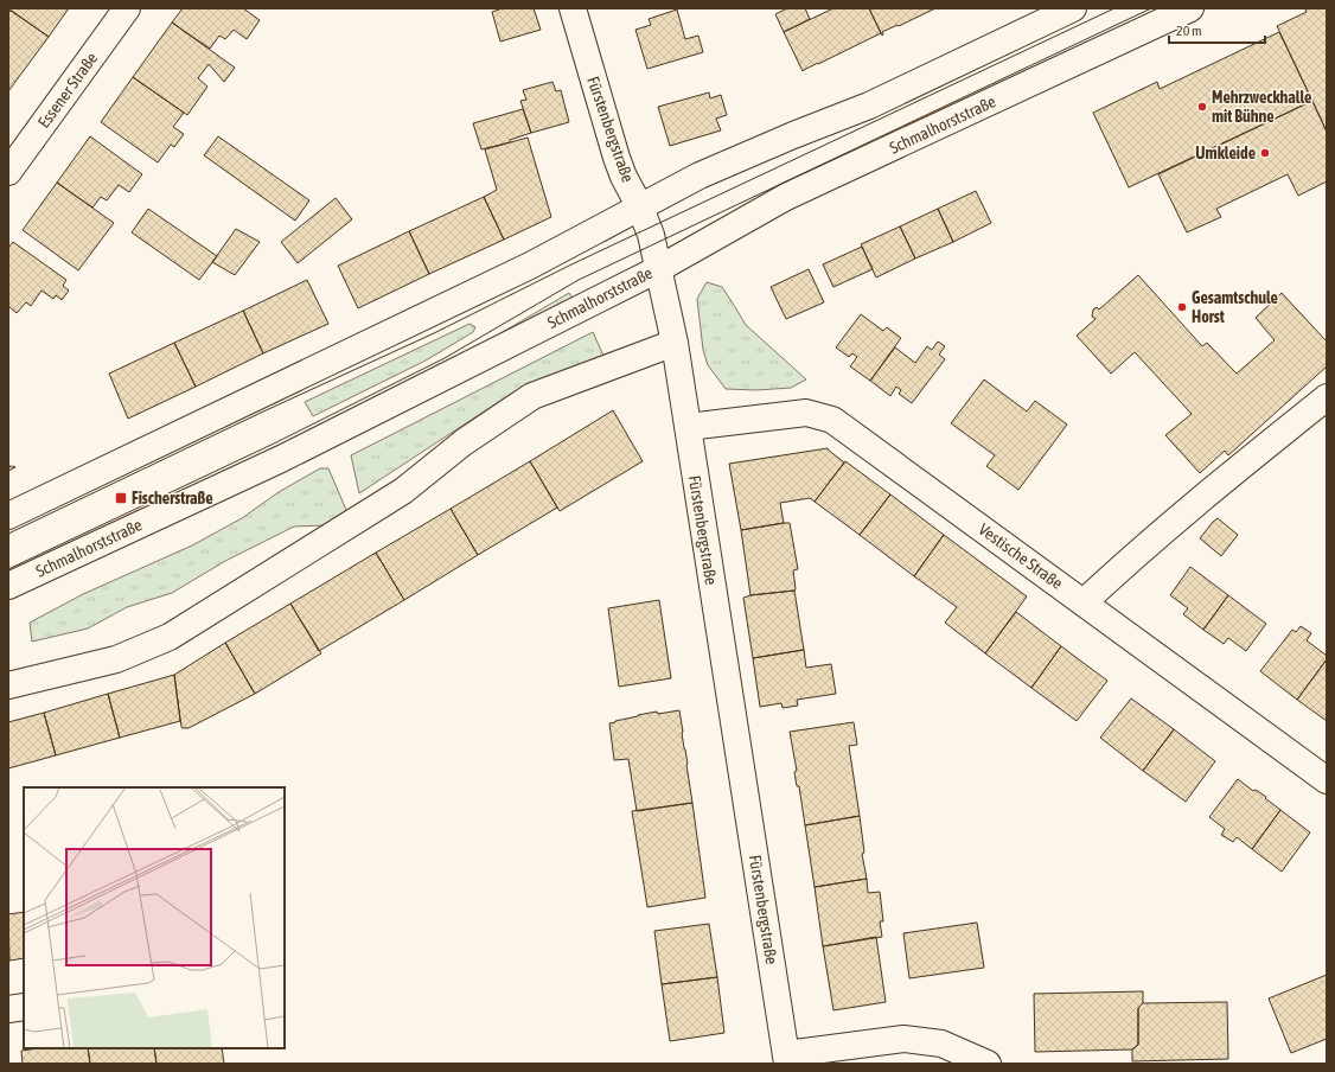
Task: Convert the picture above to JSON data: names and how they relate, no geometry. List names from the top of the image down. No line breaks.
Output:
{"streets":{"street":["Essener Straße","Schmalhorststraße","Fürstenbergstraße","Vestische Straße"]},"crossings":[["Schmalhorststraße","Fürstenbergstraße"],["Fürstenbergstraße","Vestische Straße"]],"places":{"other":["Mehrzweckhalle mit Bühne","Umkleide","Gesamtschule Horst"],"transit":["Fischerstraße"]},"scale_bar":"20 m"}
